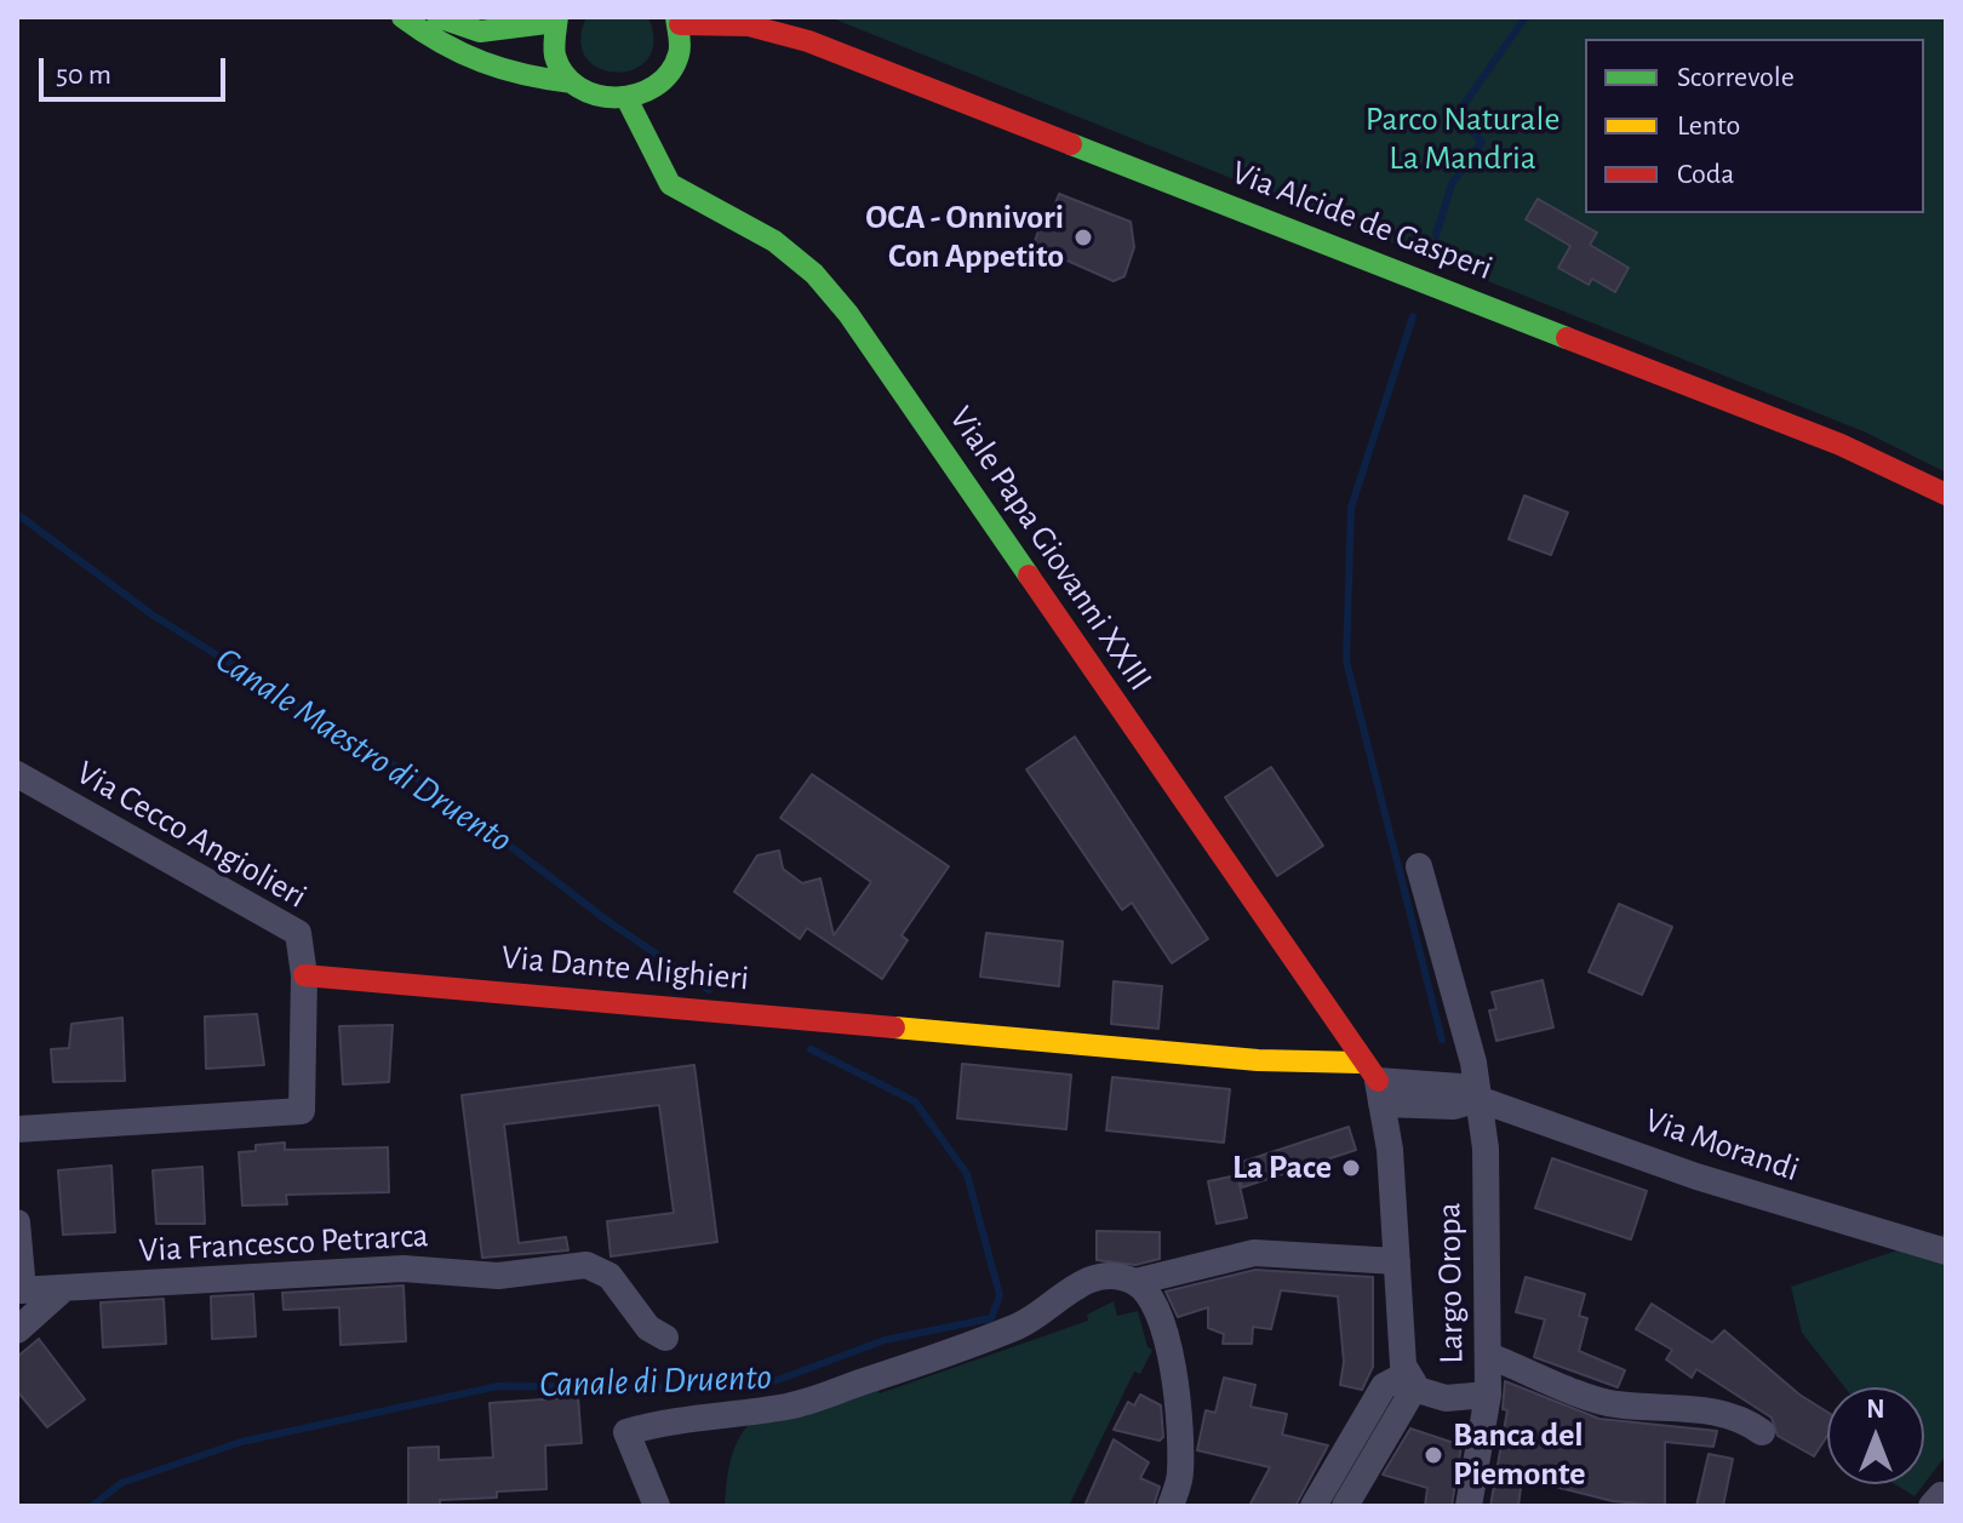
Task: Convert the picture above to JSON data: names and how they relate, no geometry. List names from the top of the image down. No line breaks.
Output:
{"streets":{"street":["Via Alcide de Gasperi","Viale Papa Giovanni XXIII","Via Cecco Angiolieri","Via Dante Alighieri","Via Morandi","Via Francesco Petrarca","Largo Oropa"]},"crossings":[["Viale Papa Giovanni XXIII","Via Dante Alighieri"],["Viale Papa Giovanni XXIII","Largo Oropa"],["Via Cecco Angiolieri","Via Dante Alighieri"],["Via Dante Alighieri","Largo Oropa"],["Via Morandi","Largo Oropa"]],"water":["Canale Maestro di Druento","Canale di Druento"],"parks":["Parco Naturale La Mandria"],"places":["OCA - Onnivori Con Appetito","La Pace","Banca del Piemonte"],"legend":["Scorrevole","Lento","Coda"],"scale_bar":"50 m","north":"top"}
